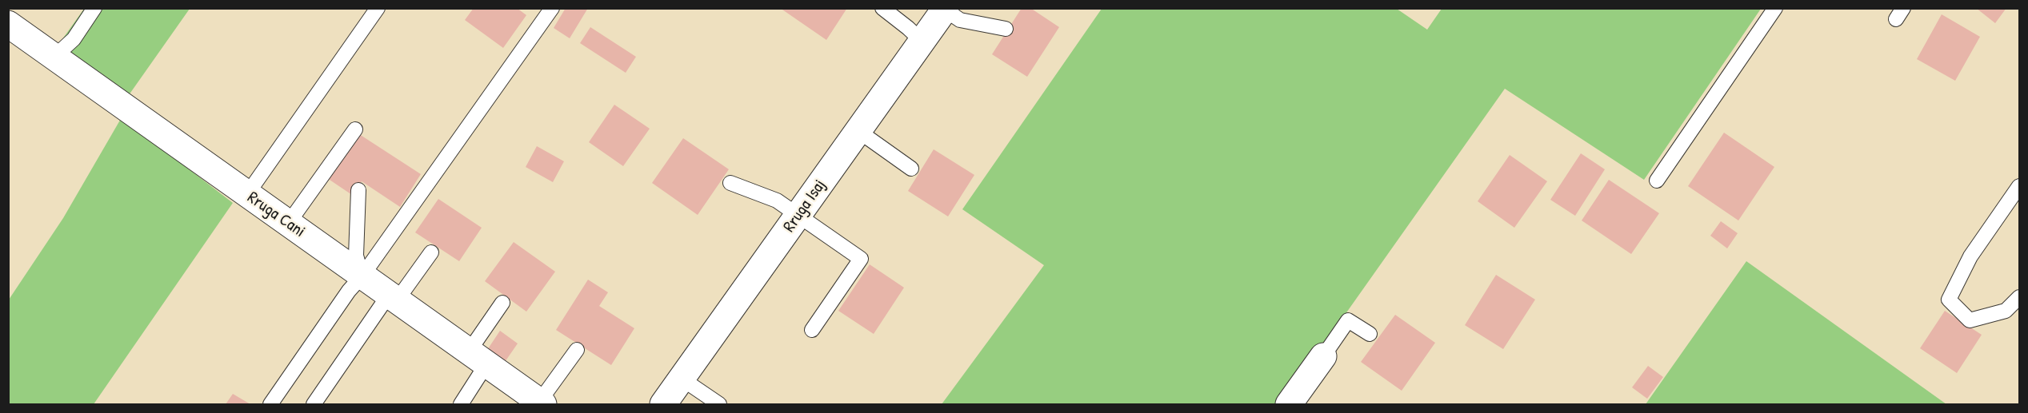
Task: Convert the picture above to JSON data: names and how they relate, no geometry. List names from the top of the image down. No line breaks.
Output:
{"streets":{"street":["Rruga Isaj","Rruga Cani"]}}
